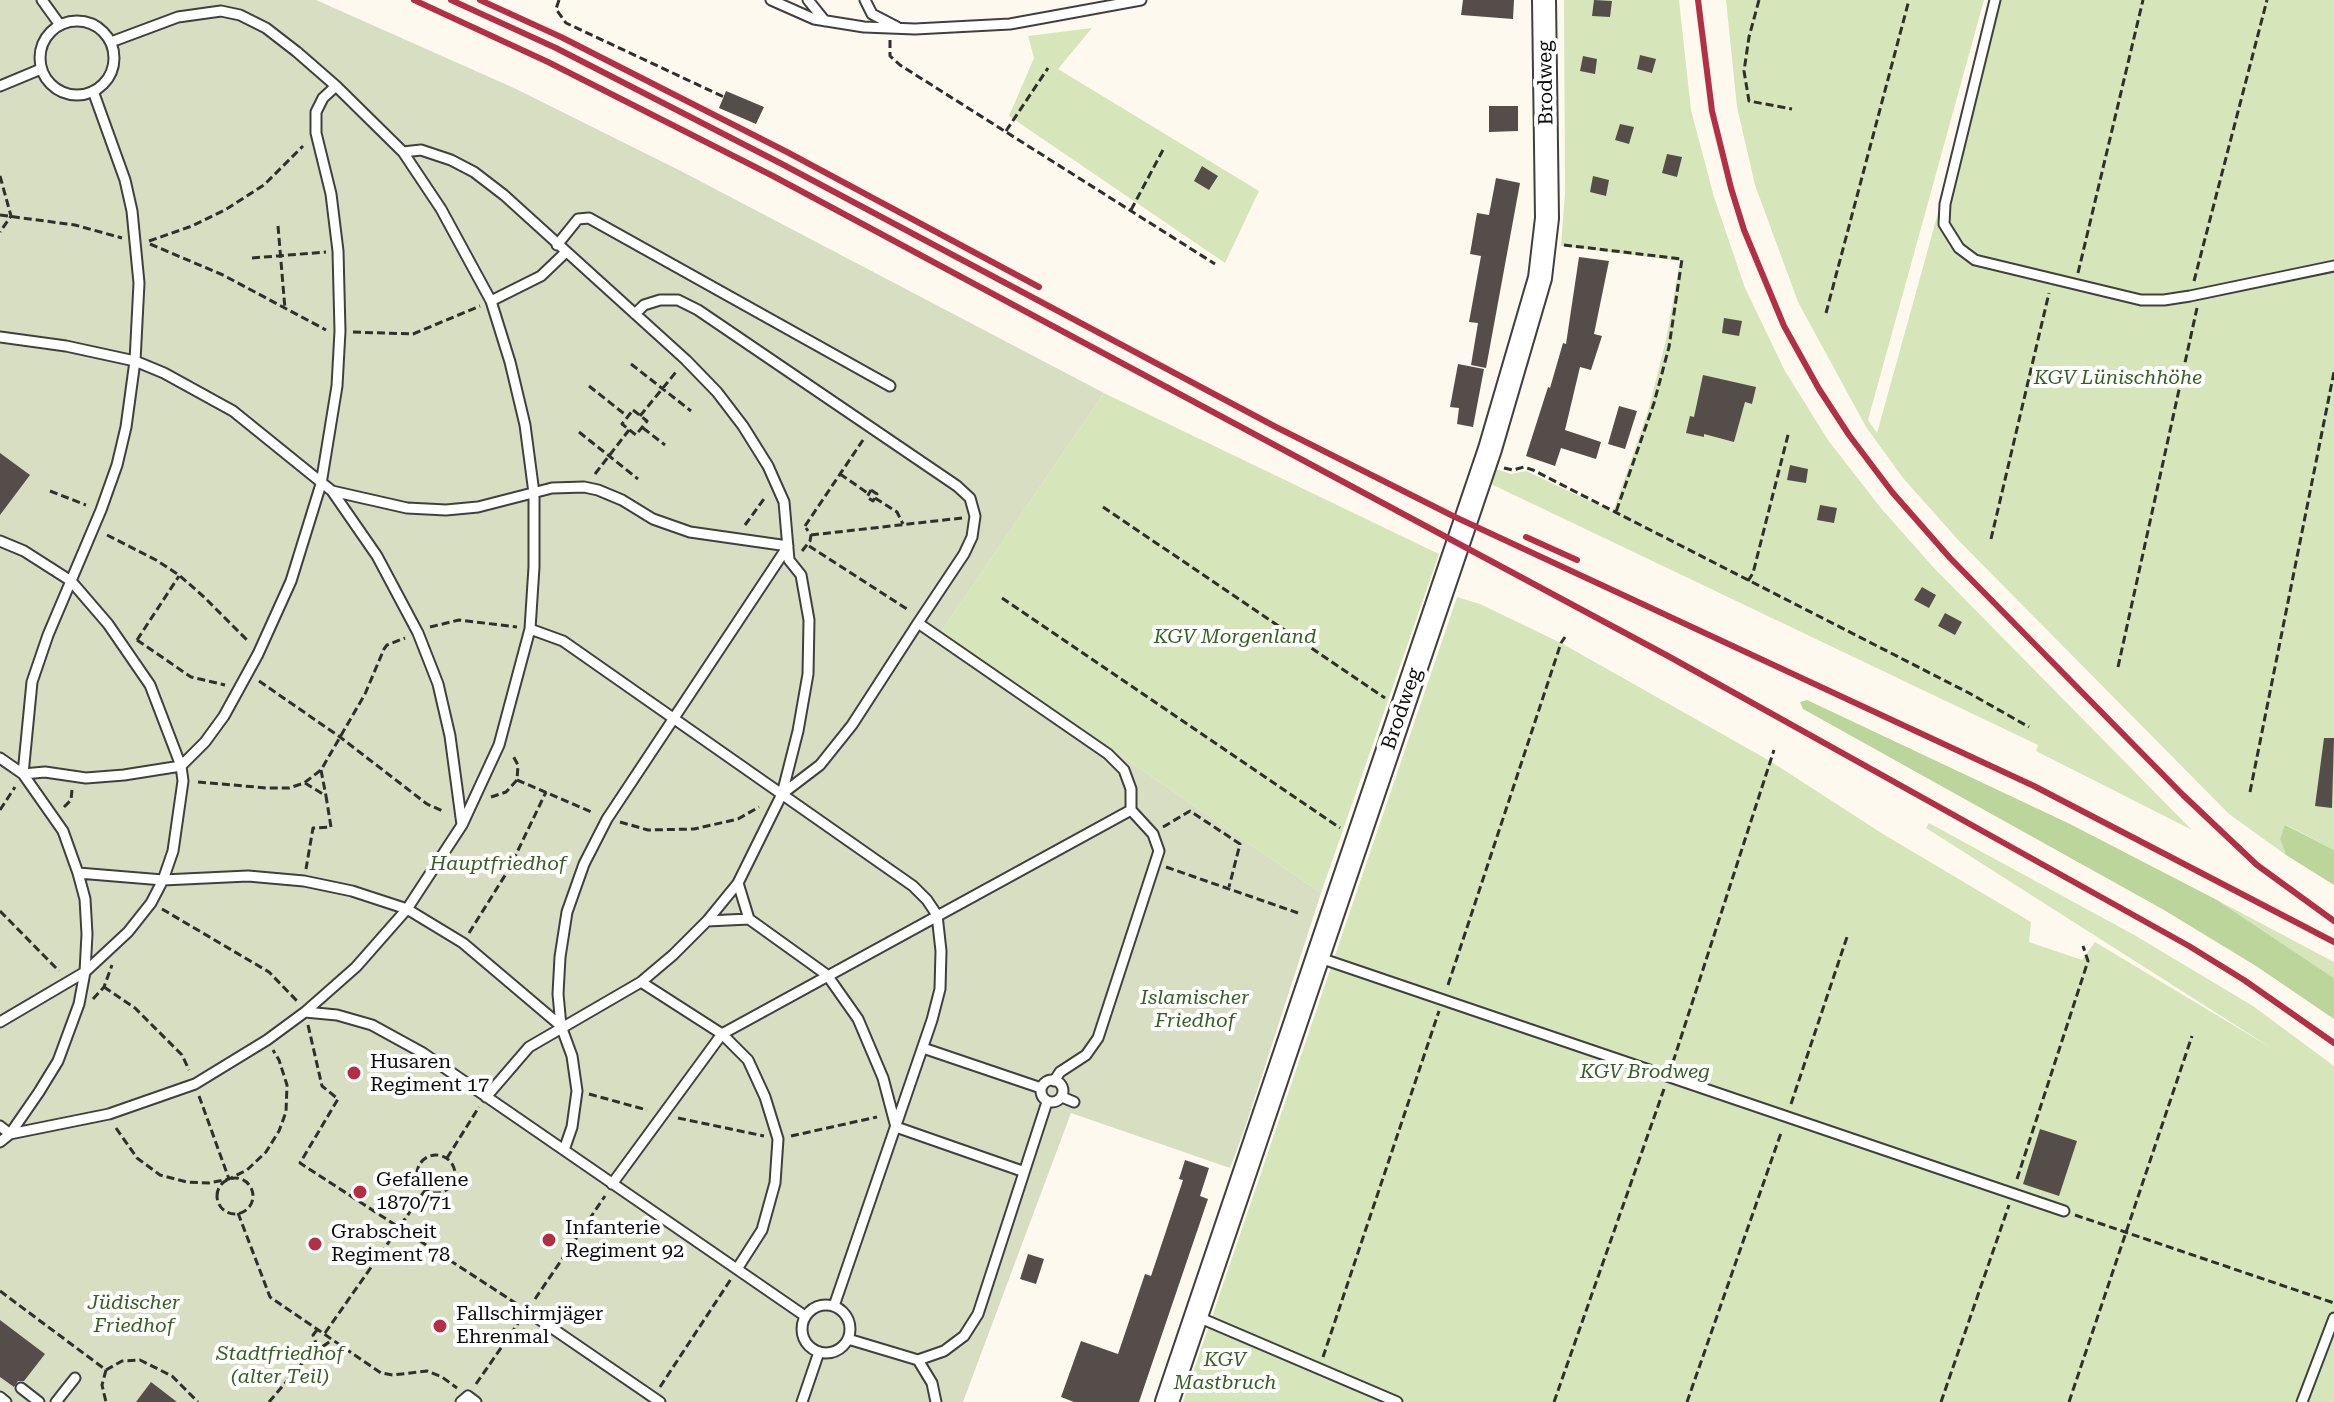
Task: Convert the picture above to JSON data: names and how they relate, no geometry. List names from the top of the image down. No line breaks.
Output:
{"streets":{"street":["Brodweg"]},"parks":["KGV Lünischhöhe","KGV Morgenland","Hauptfriedhof","Islamischer Friedhof","KGV Brodweg","Jüdischer Friedhof","Stadtfriedhof (alter Teil)","KGV Mastbruch"],"places":["Husaren Regiment 17","Gefallene 1870/71","Infanterie Regiment 92","Grabscheit Regiment 78","Fallschirmjäger Ehrenmal"]}
